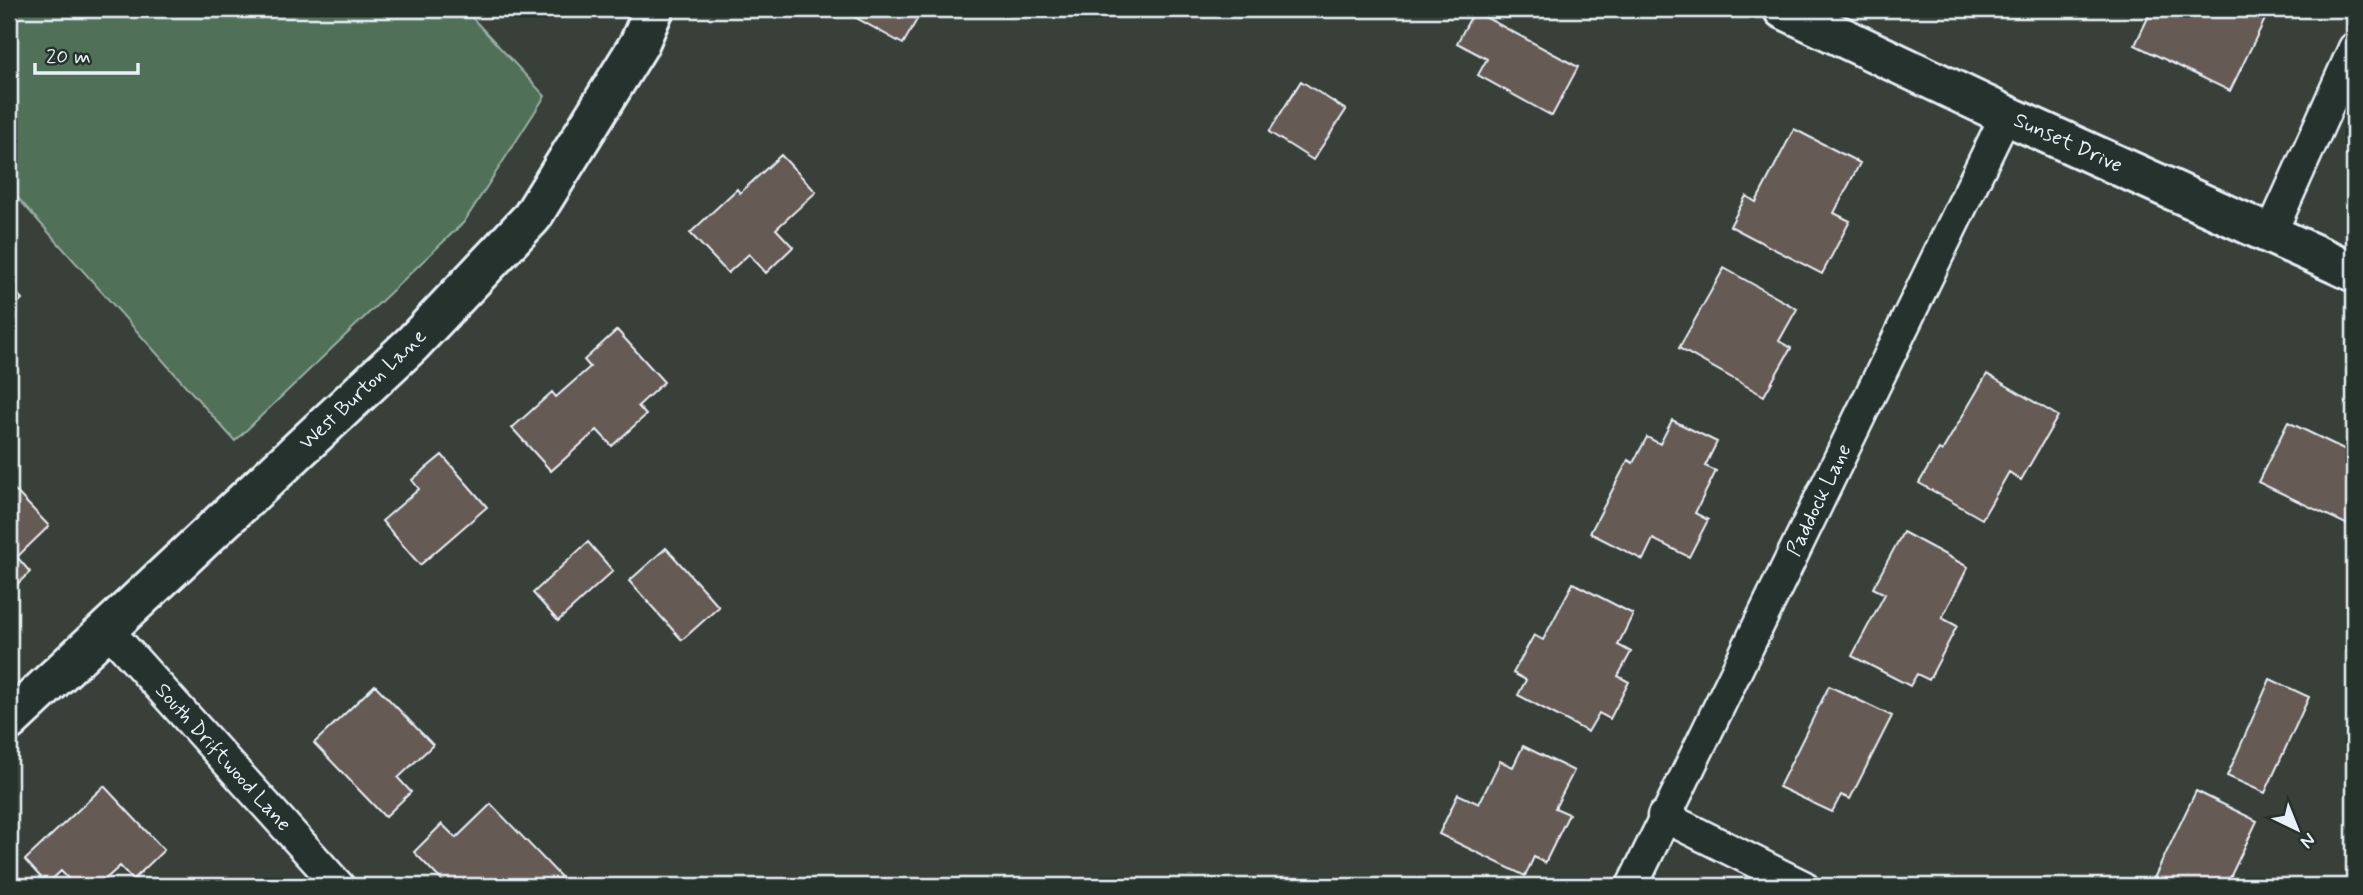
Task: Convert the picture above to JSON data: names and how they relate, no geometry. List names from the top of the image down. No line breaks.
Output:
{"streets":{"street":["Sunset Drive","West Burton Lane","Paddock Lane","South Driftwood Lane"]},"crossings":[["Sunset Drive","Paddock Lane"],["West Burton Lane","South Driftwood Lane"]],"scale_bar":"20 m","north":"bottom right"}
